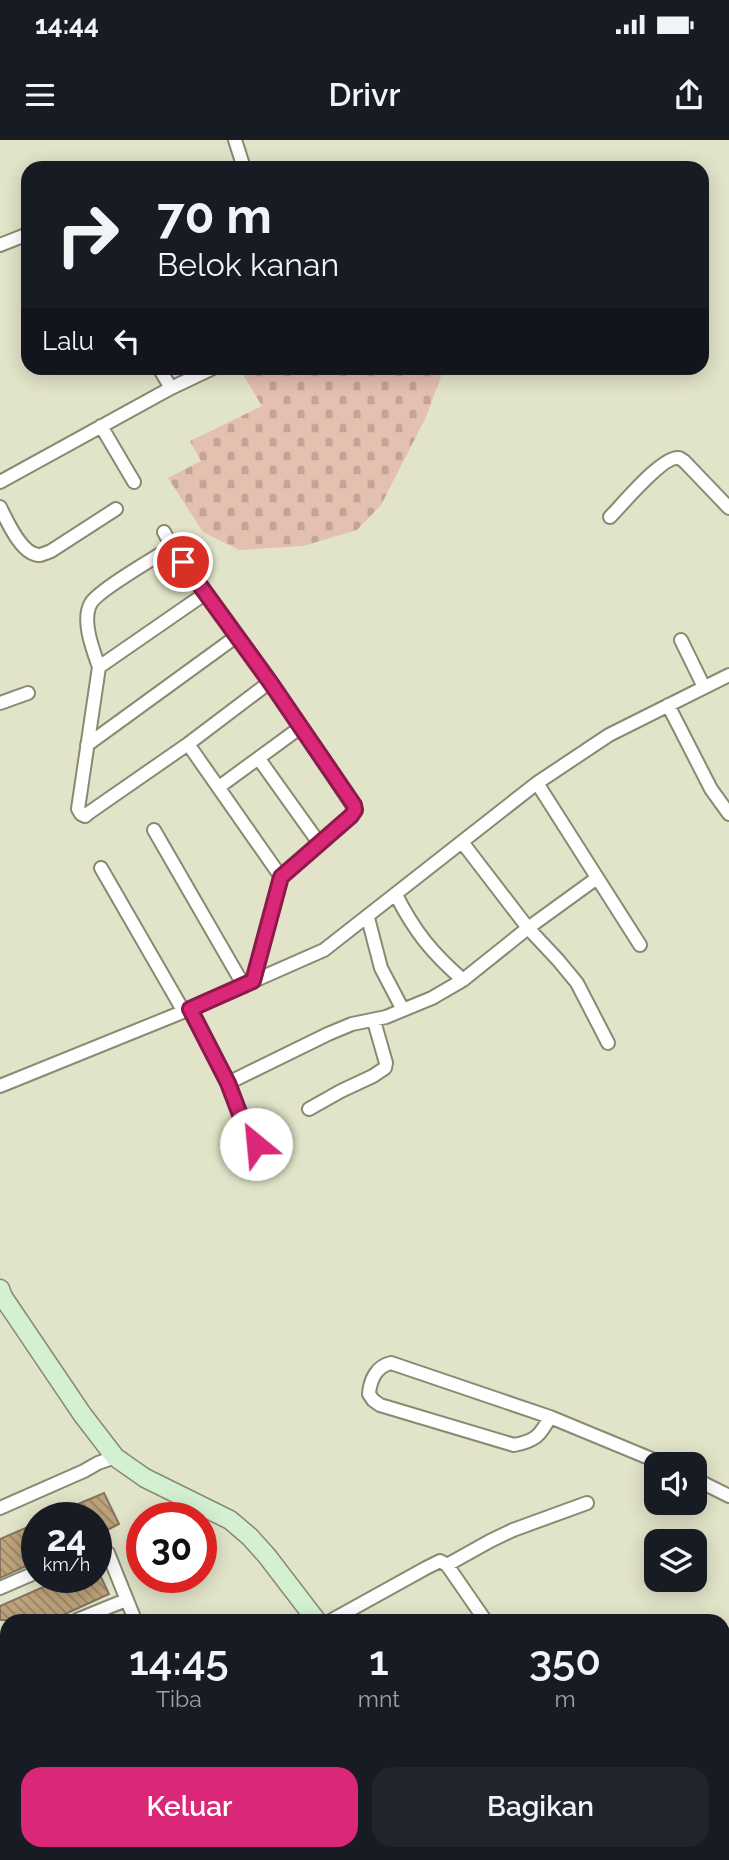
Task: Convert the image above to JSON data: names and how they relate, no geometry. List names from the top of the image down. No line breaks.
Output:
{"page":{"status":"14:44","header":"Drivr","turn":["70 m","Belok kanan"],"then":"Lalu","speed":"24 km/h","limit":"30","eta":["14:45","Tiba","1","mnt","350","m"],"buttons":["Keluar","Bagikan"]}}
